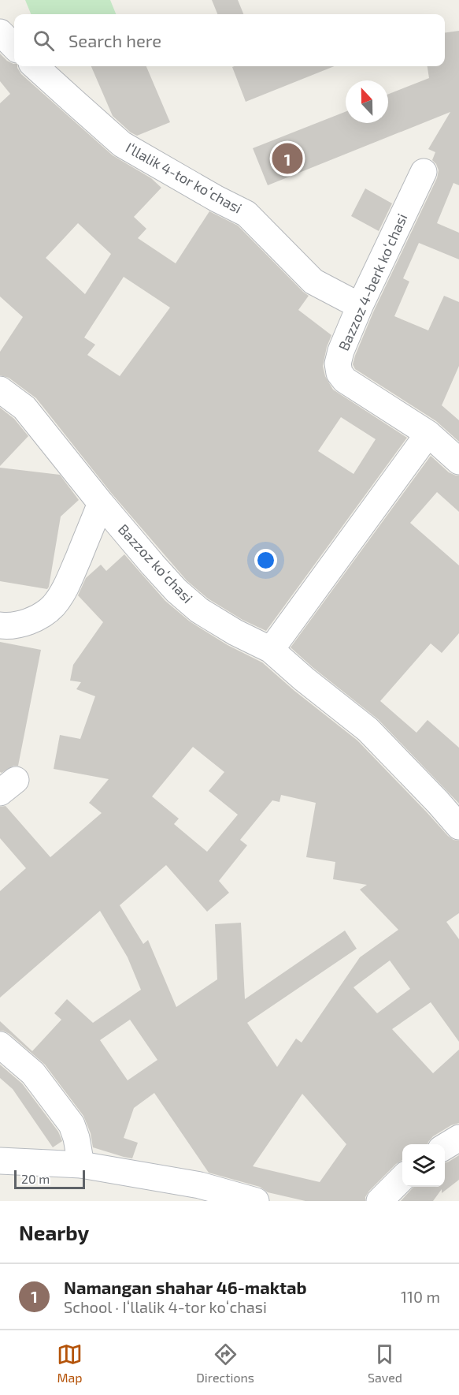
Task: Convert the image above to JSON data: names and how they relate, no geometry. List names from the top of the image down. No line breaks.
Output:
{"streets":{"street":["Iʻllalik 4-tor koʻchasi","Bazzoz 4-berk koʻchasi","Bazzoz koʻchasi"]},"crossings":[["Iʻllalik 4-tor koʻchasi","Bazzoz 4-berk koʻchasi"]],"scale_bar":"20 m","north":"top","page":{"search":"Search here","pins":"1","scale":"20 m","heading":"Nearby","list":[{"mark":"1","name":"Namangan shahar 46-maktab","note":"School · Iʻllalik 4-tor koʻchasi","value":"110 m"}],"nav":["Map","Directions","Saved"]}}
